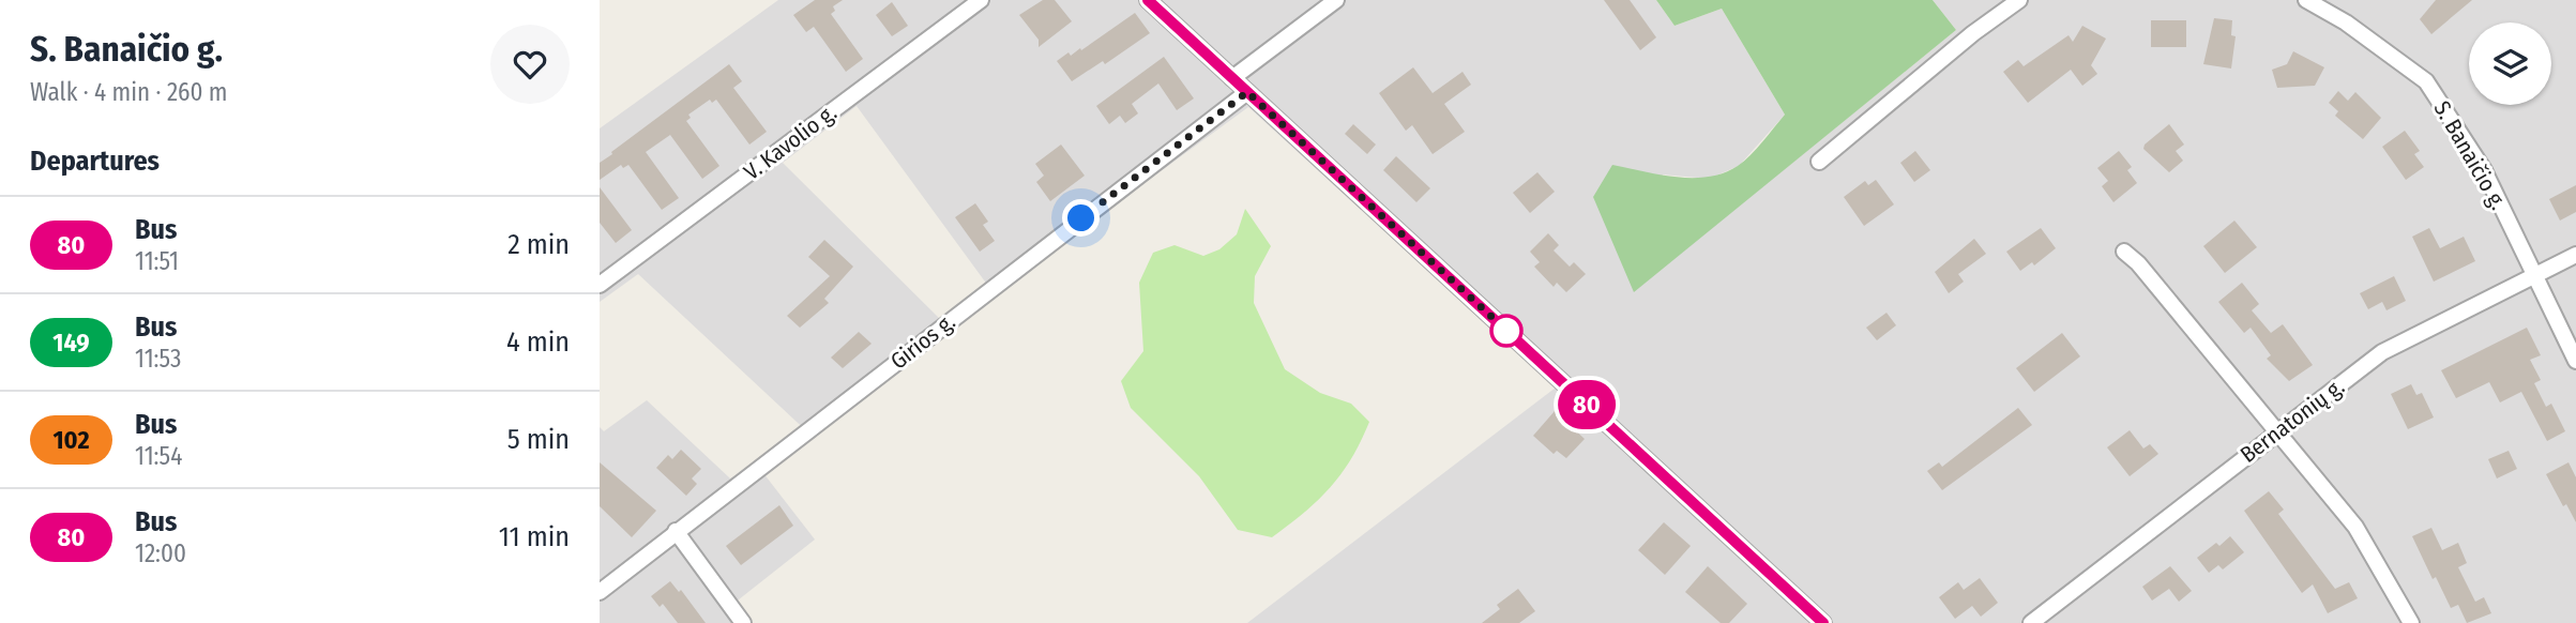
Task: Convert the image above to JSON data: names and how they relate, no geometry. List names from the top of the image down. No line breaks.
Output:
{"streets":{"street":["V. Kavolio g.","S. Banaičio g.","Girios g.","Bernatonių g."]},"crossings":[["S. Banaičio g.","Bernatonių g."]],"lines":["bus line 80"],"page":{"heading":[["S. Banaičio g.","Walk · 4 min · 260 m"],"Departures"],"on_map":"80","list":[{"mark":"80","name":"Bus","note":"11:51","value":"2 min"},{"mark":"149","name":"Bus","note":"11:53","value":"4 min"},{"mark":"102","name":"Bus","note":"11:54","value":"5 min"},{"mark":"80","name":"Bus","note":"12:00","value":"11 min"}]}}
